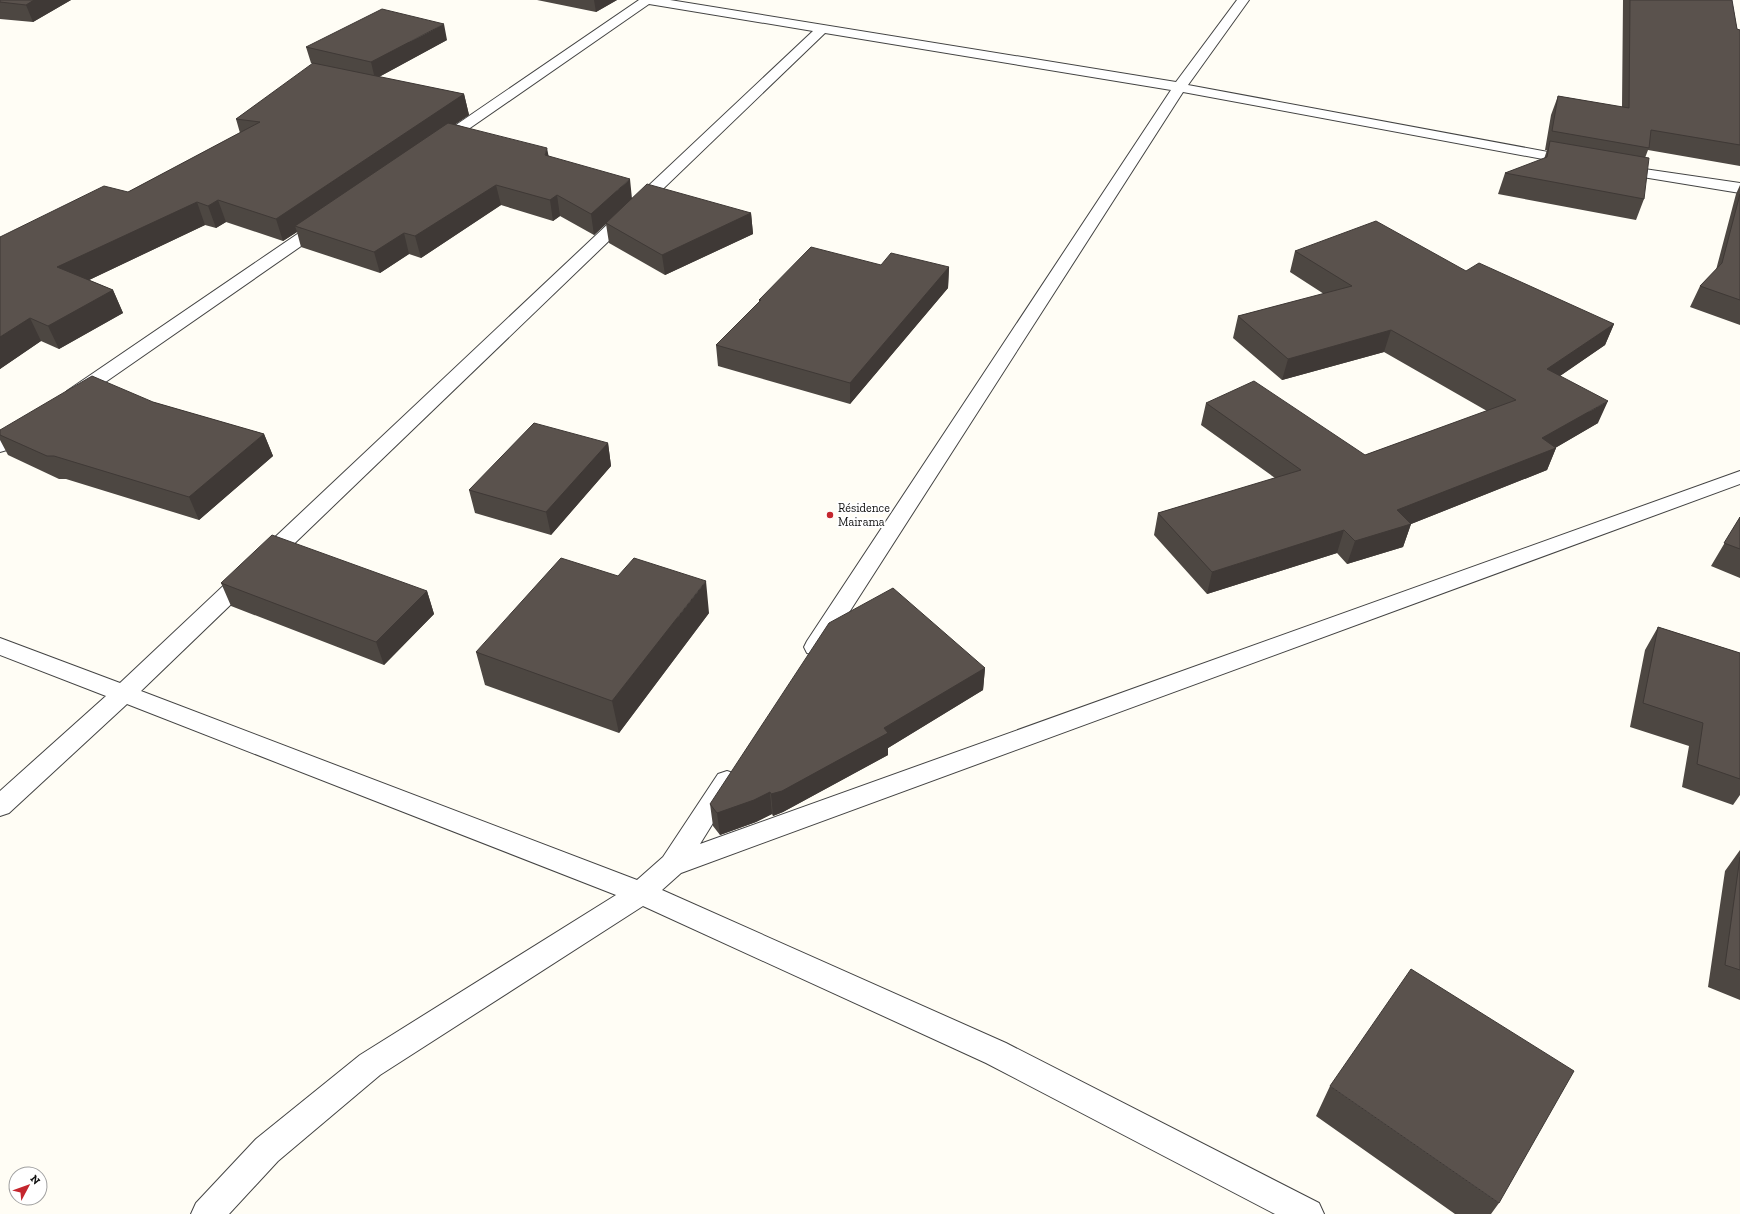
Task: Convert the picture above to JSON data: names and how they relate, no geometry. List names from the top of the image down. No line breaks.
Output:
{"places":["Résidence Mairama"],"north":"top right"}
